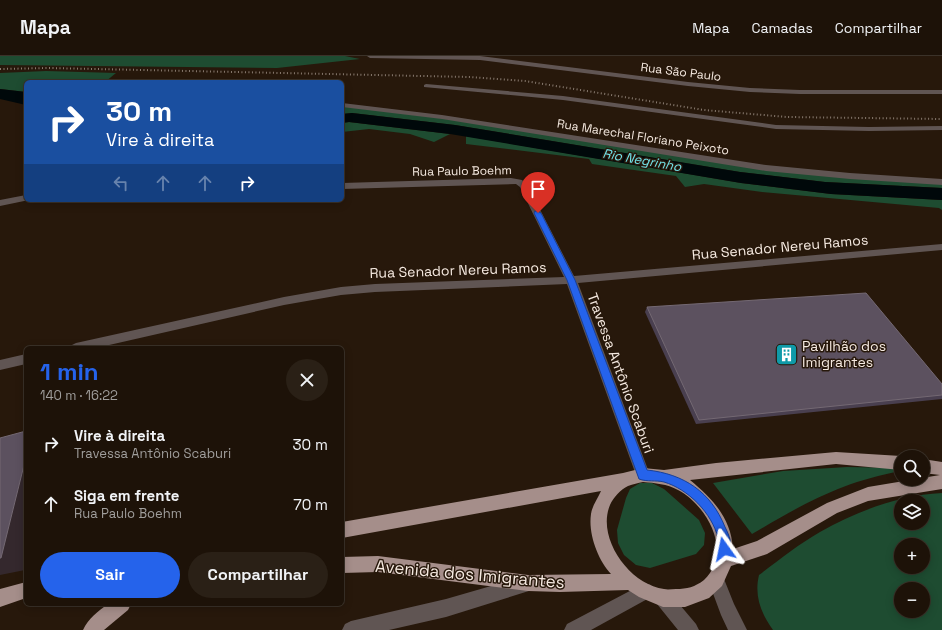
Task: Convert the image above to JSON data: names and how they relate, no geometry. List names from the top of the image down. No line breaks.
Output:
{"streets":{"main road":["Avenida dos Imigrantes"],"street":["Rua São Paulo","Rua Marechal Floriano Peixoto","Rua Paulo Boehm","Rua Senador Nereu Ramos","Travessa Antônio Scaburi"]},"crossings":[["Rua Paulo Boehm","Rua Senador Nereu Ramos"],["Rua Paulo Boehm","Travessa Antônio Scaburi"],["Rua Senador Nereu Ramos","Travessa Antônio Scaburi"],["Travessa Antônio Scaburi","Avenida dos Imigrantes"]],"water":["Rio Negrinho"],"places":{"building":["Pavilhão dos Imigrantes"]},"page":{"header":"Mapa","nav":["Mapa","Camadas","Compartilhar"],"turn":["30 m","Vire à direita"],"heading":["1 min","140 m · 16:22"],"list":[{"name":"Vire à direita","note":"Travessa Antônio Scaburi","value":"30 m"},{"name":"Siga em frente","note":"Rua Paulo Boehm","value":"70 m"}],"map_buttons":["+","−"],"buttons":["Sair","Compartilhar"]}}
